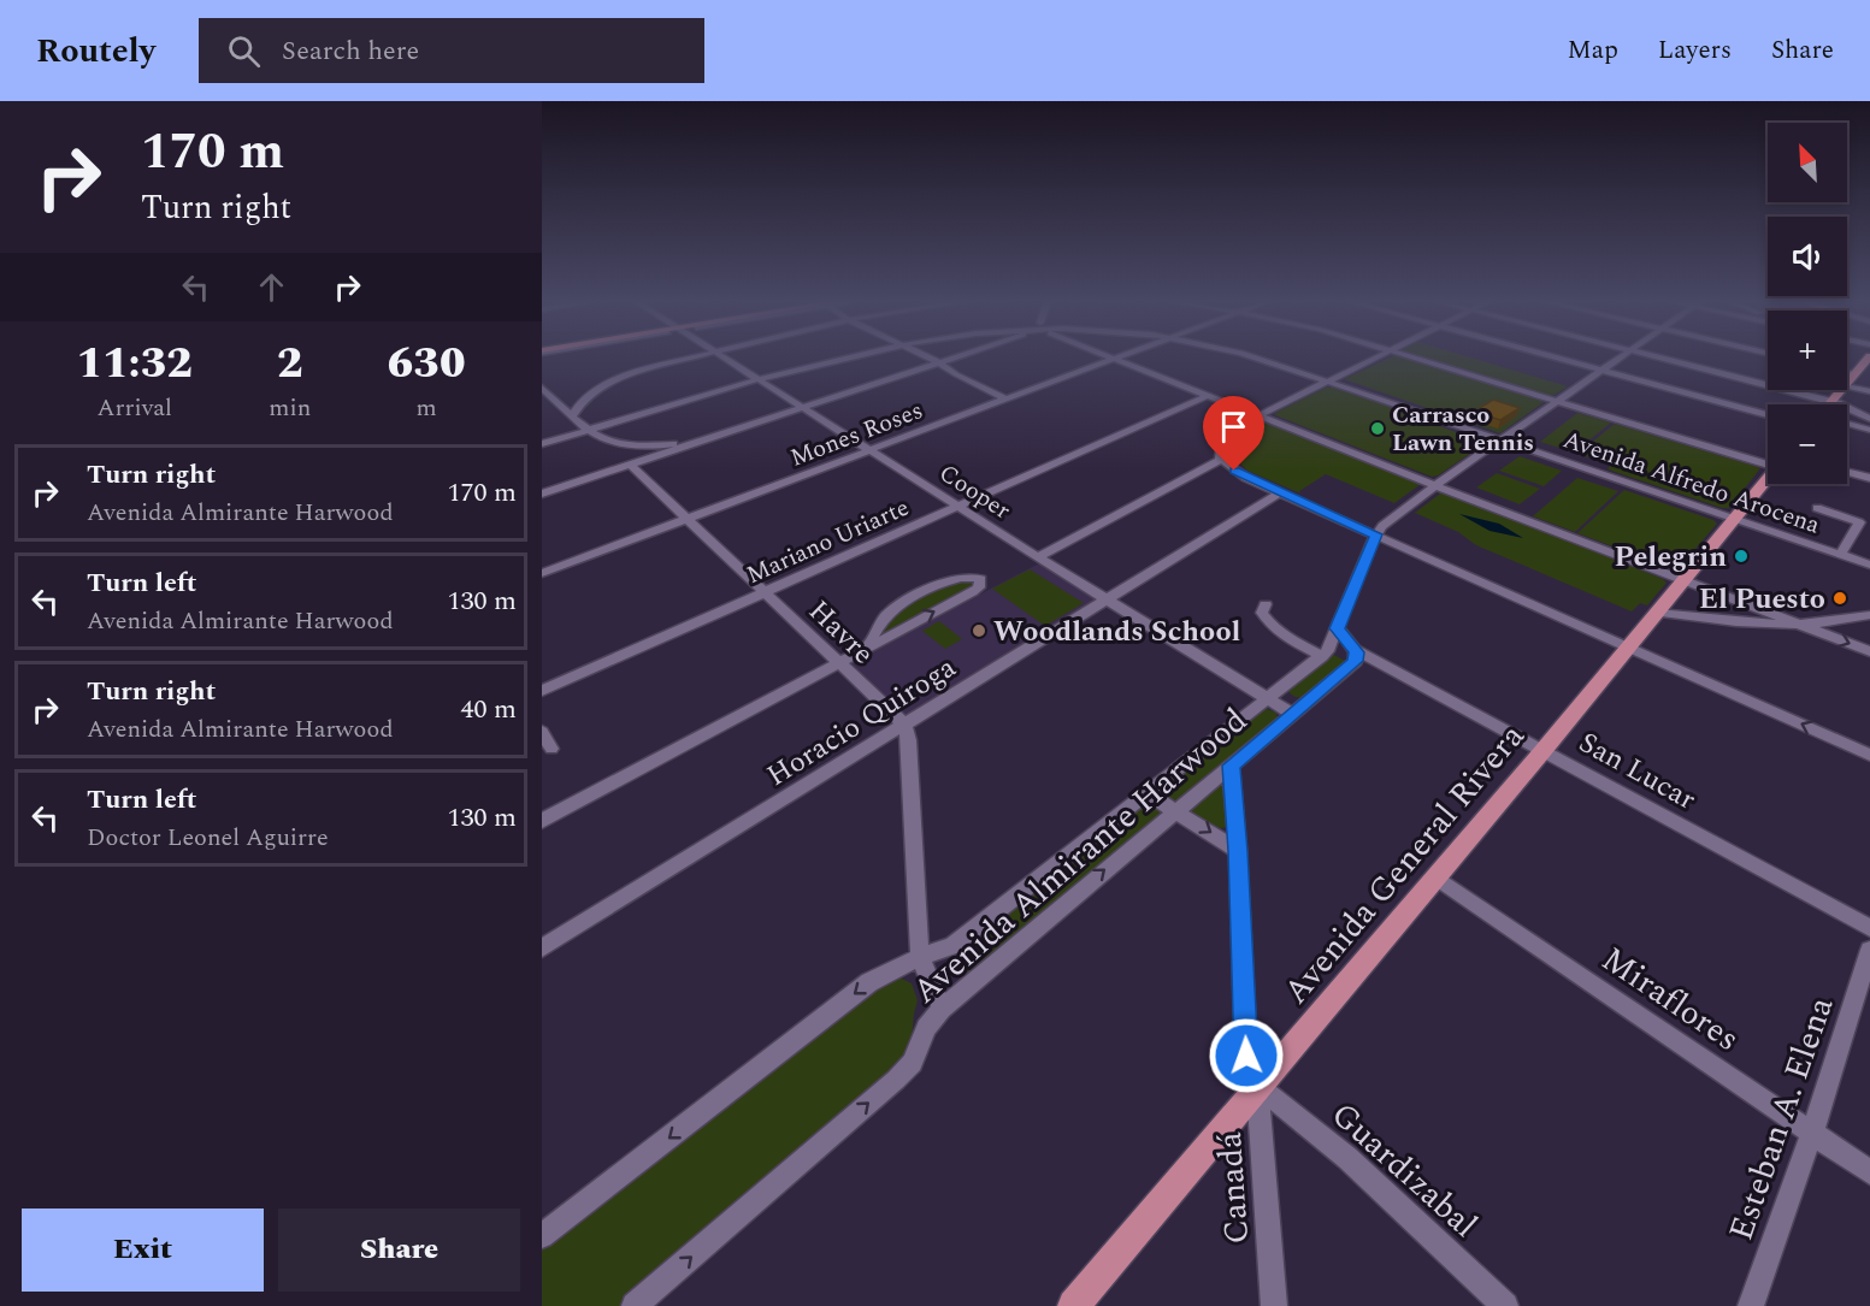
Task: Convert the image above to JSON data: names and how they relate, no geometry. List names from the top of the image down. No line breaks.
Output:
{"streets":{"main road":["Avenida General Rivera"],"street":["Mones Roses","Avenida Alfredo Arocena","Cooper","Mariano Uriarte","Havre","Horacio Quiroga","San Lucar","Avenida Almirante Harwood","Miraflores","Esteban A. Elena","Guardizabal","Canadá"]},"crossings":[["Mones Roses","Cooper"],["Mones Roses","Havre"],["Avenida Alfredo Arocena","Avenida General Rivera"],["Cooper","Mariano Uriarte"],["Cooper","Horacio Quiroga"],["Cooper","Avenida Almirante Harwood"],["Mariano Uriarte","Havre"],["Havre","Horacio Quiroga"],["San Lucar","Avenida Almirante Harwood"],["San Lucar","Avenida General Rivera"],["Avenida Almirante Harwood","Canadá"],["Avenida General Rivera","Miraflores"],["Avenida General Rivera","Guardizabal"],["Avenida General Rivera","Canadá"],["Miraflores","Esteban A. Elena"],["Guardizabal","Canadá"]],"places":["Carrasco Lawn Tennis","Pelegrin","El Puesto","Woodlands School"],"north":"top left","page":{"header":"Routely","search":"Search here","nav":["Map","Layers","Share"],"turn":["170 m","Turn right"],"map_buttons":["+","−"],"eta":["11:32","Arrival","2","min","630","m"],"list":[{"name":"Turn right","note":"Avenida Almirante Harwood","value":"170 m"},{"name":"Turn left","note":"Avenida Almirante Harwood","value":"130 m"},{"name":"Turn right","note":"Avenida Almirante Harwood","value":"40 m"},{"name":"Turn left","note":"Doctor Leonel Aguirre","value":"130 m"}],"buttons":["Exit","Share"]}}
